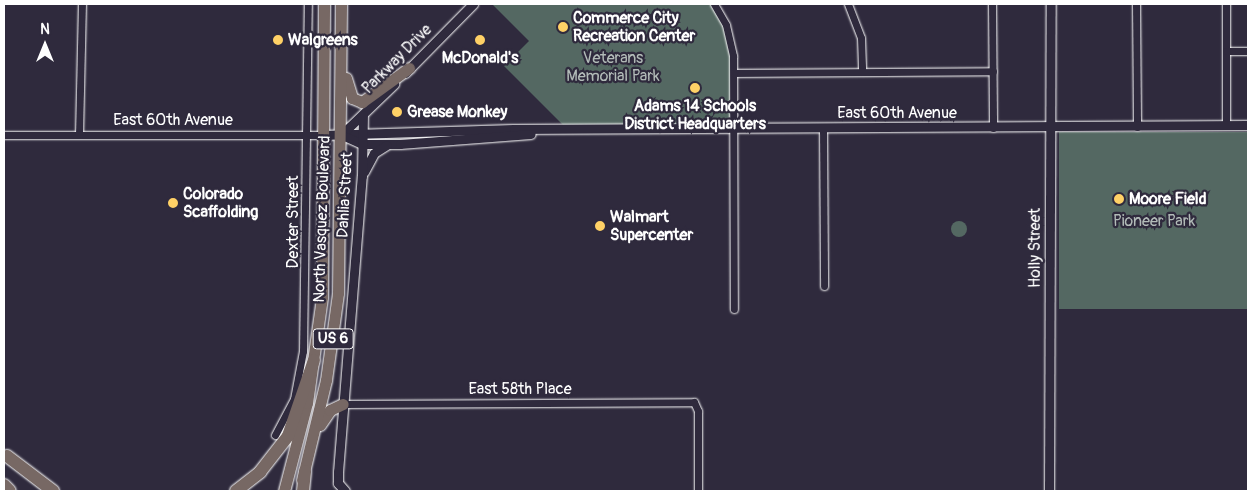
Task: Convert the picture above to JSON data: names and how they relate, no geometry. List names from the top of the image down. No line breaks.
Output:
{"streets":{"highway":["North Vasquez Boulevard","US 6"],"street":["Parkway Drive","East 60th Avenue","Dahlia Street","Dexter Street","Holly Street","East 58th Place"]},"crossings":[["Parkway Drive","East 60th Avenue"],["Parkway Drive","Dahlia Street"],["Parkway Drive","North Vasquez Boulevard"],["East 60th Avenue","Dahlia Street"],["East 60th Avenue","North Vasquez Boulevard"],["East 60th Avenue","Dexter Street"],["East 60th Avenue","Holly Street"],["Dahlia Street","East 58th Place"]],"parks":["Veterans Memorial Park","Pioneer Park"],"places":["Commerce City Recreation Center","Walgreens","McDonald's","Adams 14 Schools District Headquarters","Grease Monkey","Moore Field","Colorado Scaffolding","Walmart Supercenter"],"north":"top"}
